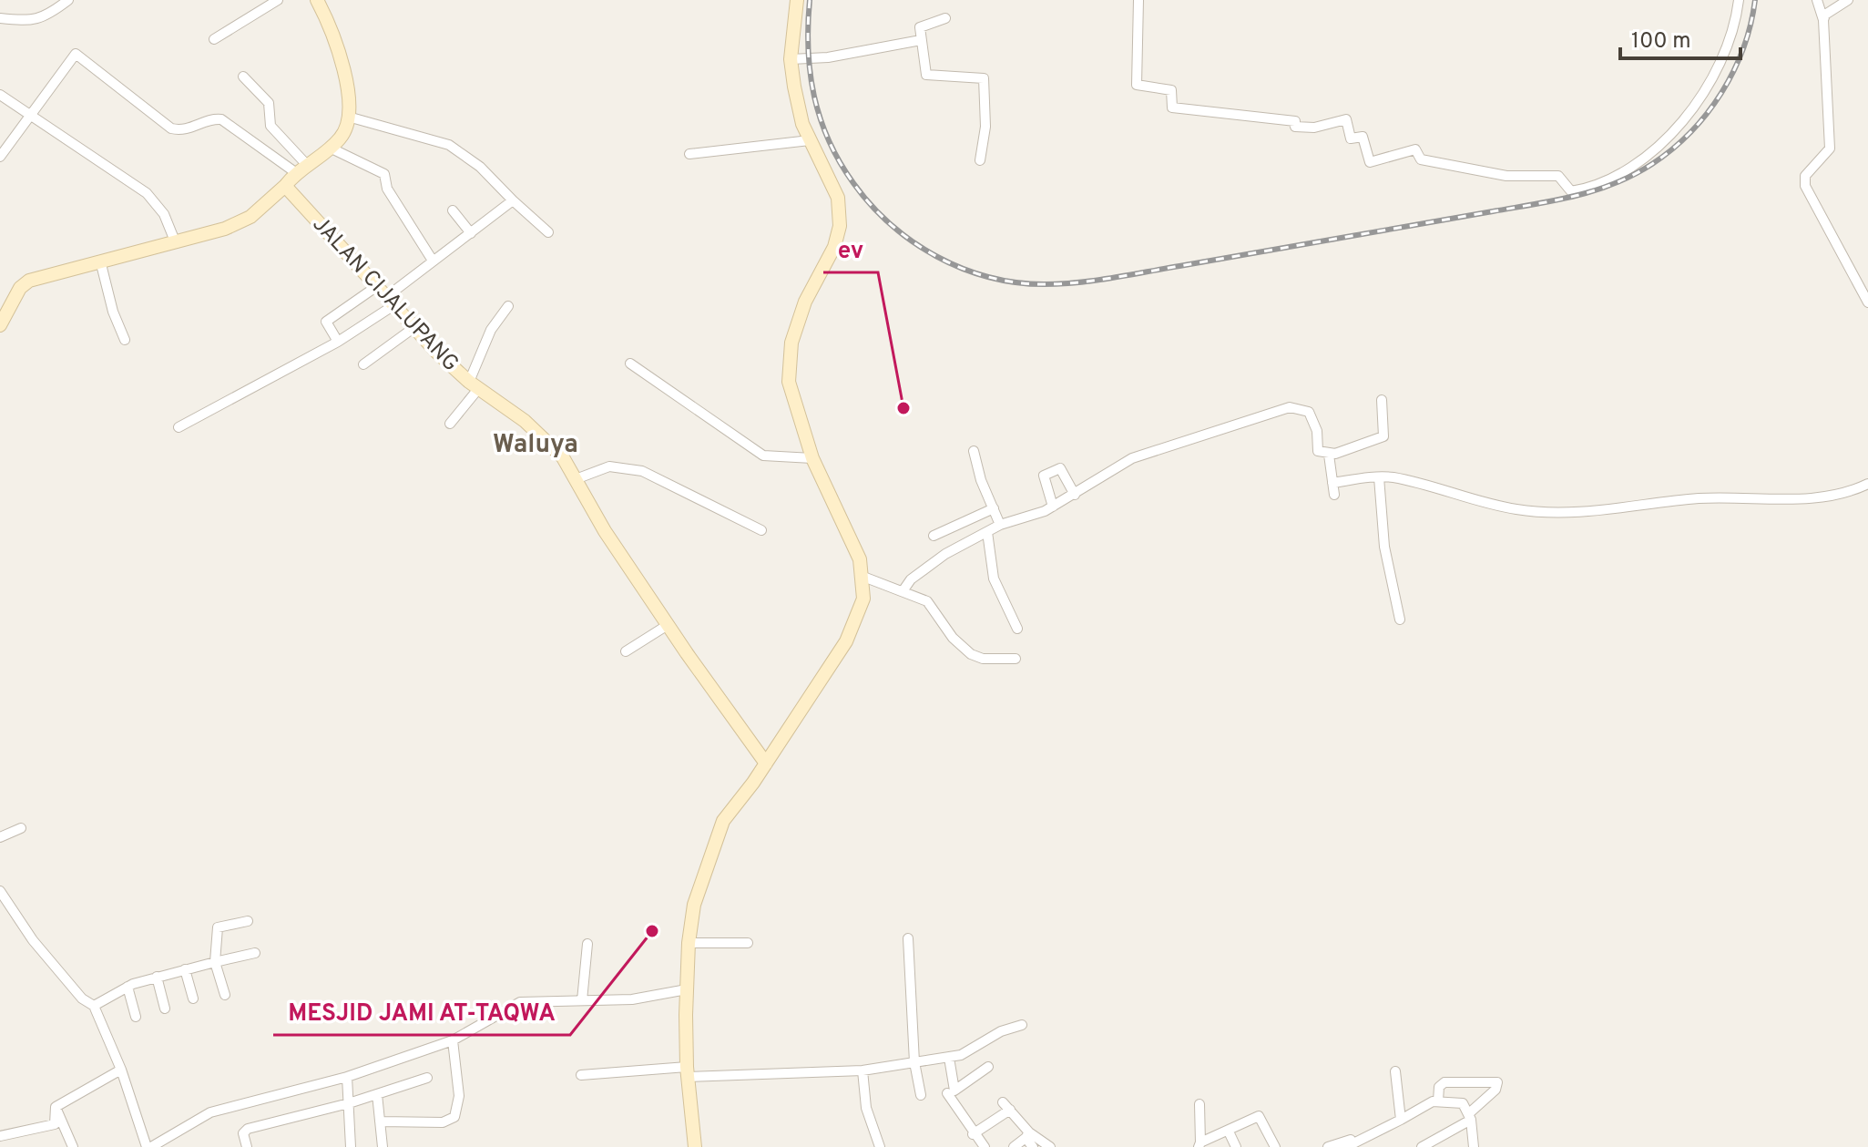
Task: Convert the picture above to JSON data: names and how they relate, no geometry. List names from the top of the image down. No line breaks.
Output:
{"streets":{"street":["JALAN CIJALUPANG"]},"districts":["Waluya"],"places":["ev","MESJID JAMI AT-TAQWA"],"scale_bar":"100 m"}
